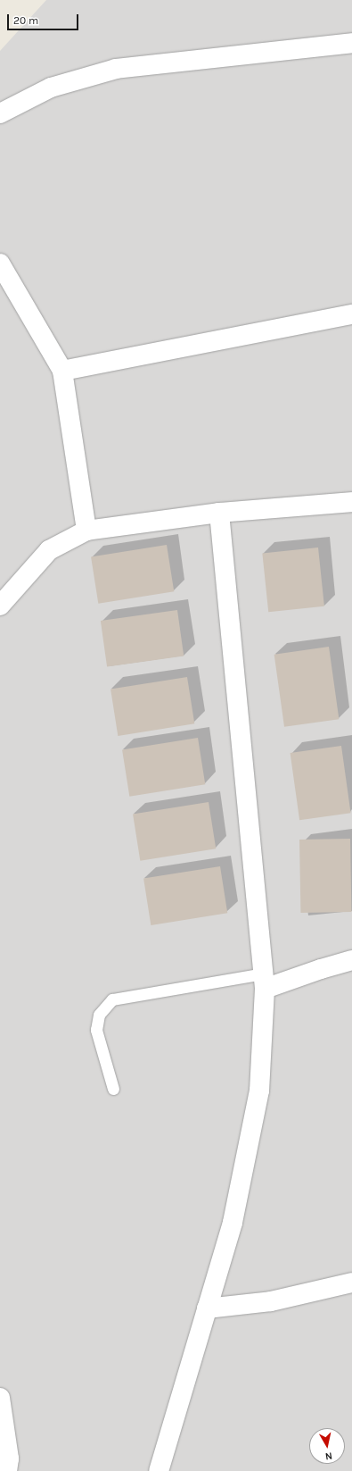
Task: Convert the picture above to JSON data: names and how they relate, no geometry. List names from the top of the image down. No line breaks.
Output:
{"scale_bar":"20 m","north":"bottom"}
